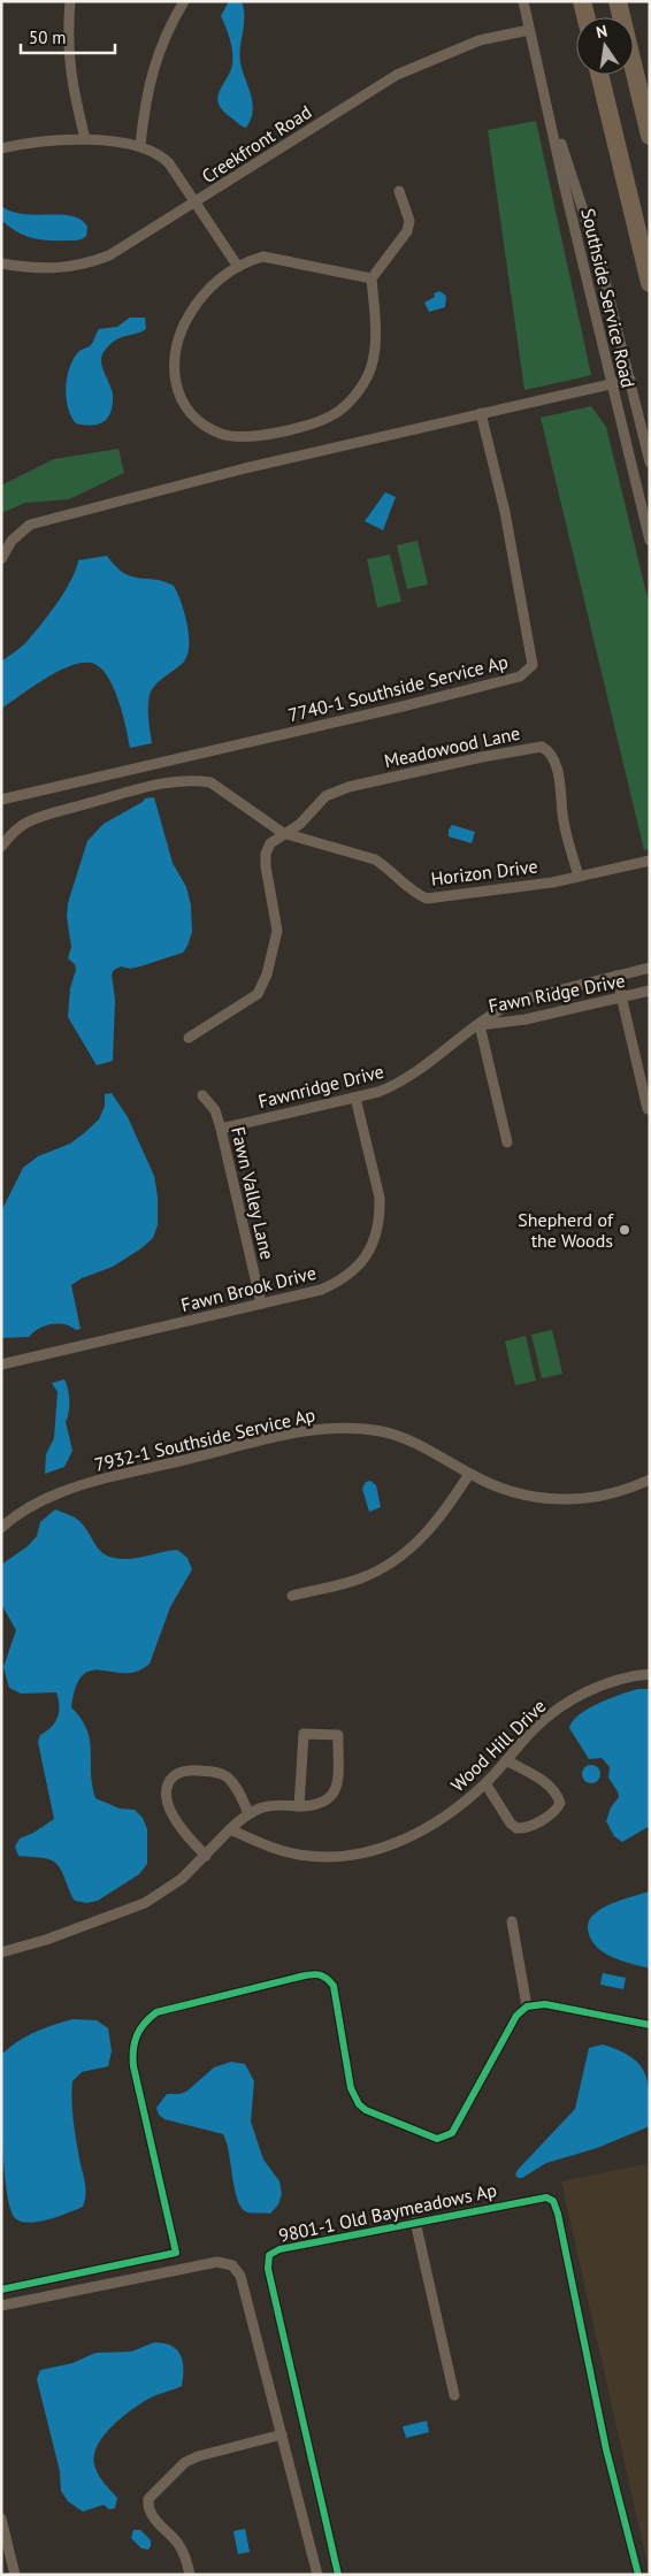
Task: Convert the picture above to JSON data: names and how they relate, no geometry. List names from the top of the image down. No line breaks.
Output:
{"streets":{"street":["Creekfront Road","Southside Service Road","7740-1 Southside Service Ap","Meadowood Lane","Horizon Drive","Fawn Ridge Drive","Fawnridge Drive","Fawn Valley Lane","Fawn Brook Drive","7932-1 Southside Service Ap","Wood Hill Drive","9801-1 Old Baymeadows Ap"]},"crossings":[["Creekfront Road","Southside Service Road"],["Meadowood Lane","Horizon Drive"],["Fawn Ridge Drive","Fawnridge Drive"],["Fawnridge Drive","Fawn Valley Lane"],["Fawnridge Drive","Fawn Brook Drive"],["Fawn Valley Lane","Fawn Brook Drive"]],"places":["Shepherd of the Woods"],"scale_bar":"50 m","north":"top"}
